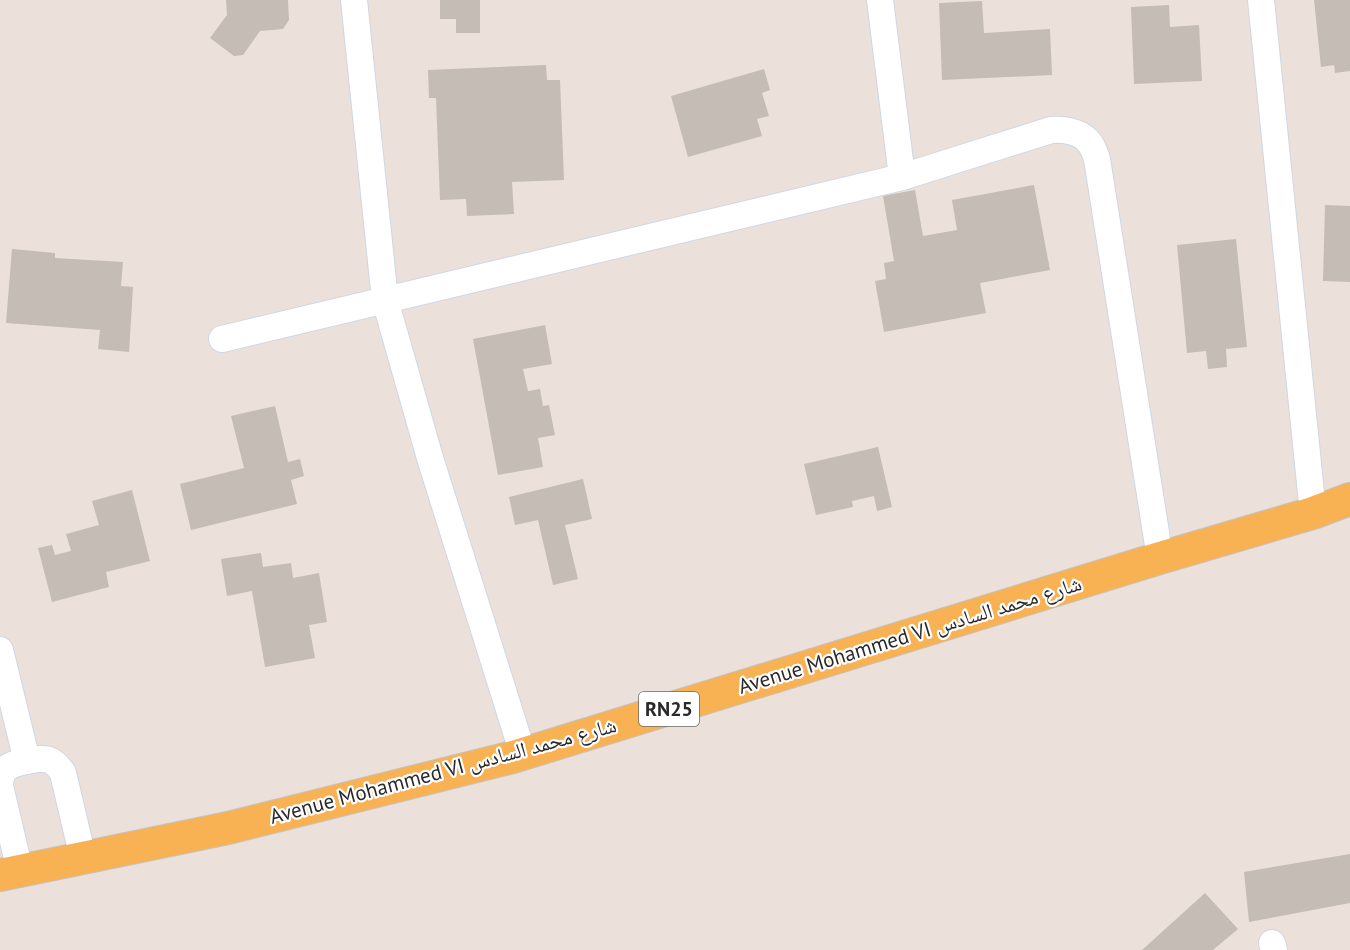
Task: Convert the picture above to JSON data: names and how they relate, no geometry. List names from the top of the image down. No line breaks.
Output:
{"streets":{"main road":["Avenue Mohammed VI شارع محمد السادس","RN25"]}}
